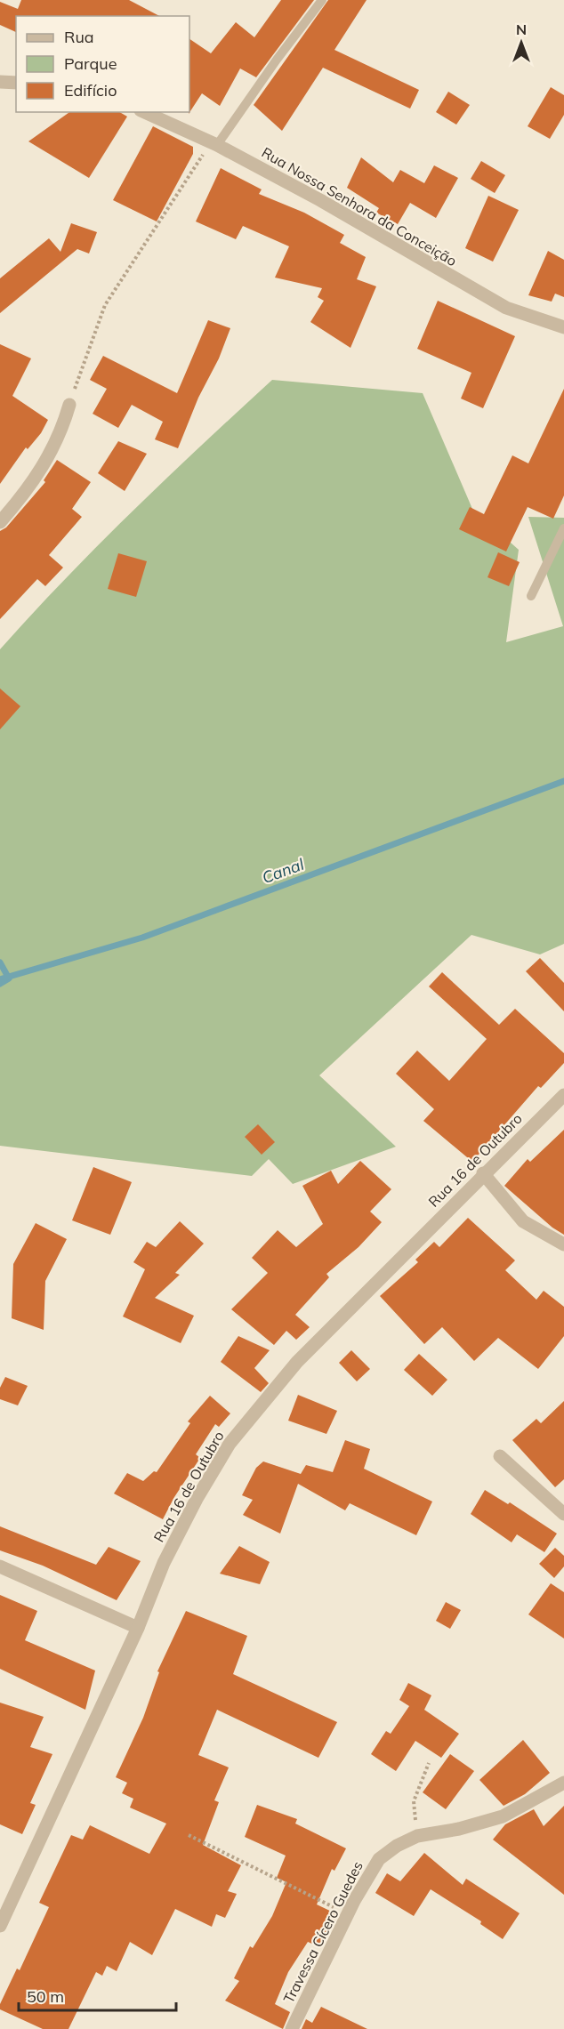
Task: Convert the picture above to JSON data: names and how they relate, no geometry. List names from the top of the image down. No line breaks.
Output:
{"streets":{"street":["Rua Nossa Senhora da Conceição","Rua 16 de Outubro","Travessa Cícero Guedes"]},"water":["Canal"],"legend":["Rua","Parque","Edifício"],"scale_bar":"50 m","north":"top"}
